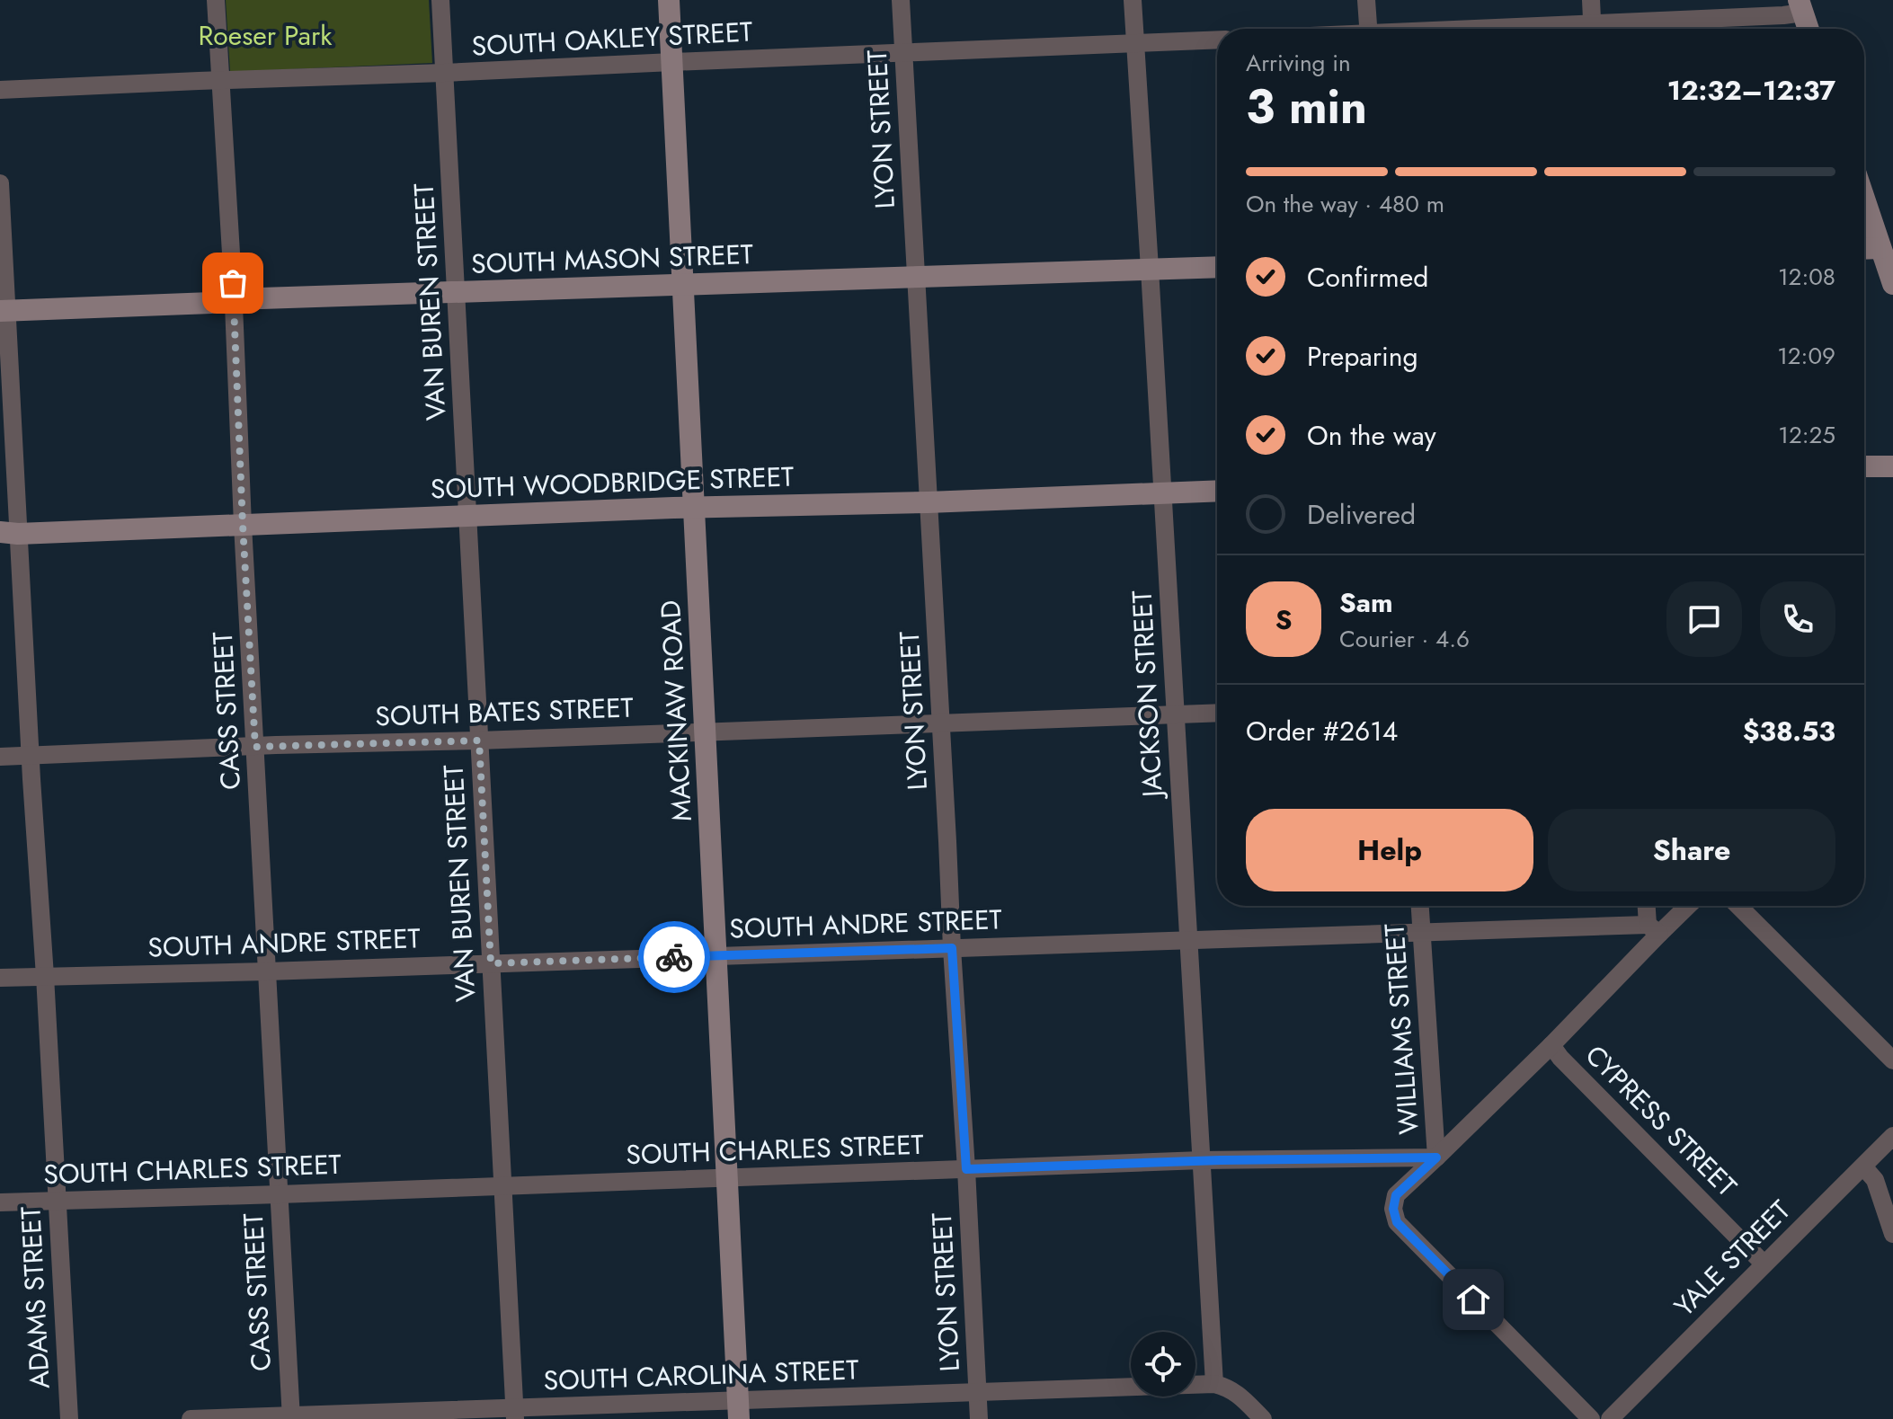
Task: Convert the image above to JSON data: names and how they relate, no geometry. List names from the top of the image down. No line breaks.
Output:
{"streets":{"main road":["SOUTH MASON STREET","SOUTH WOODBRIDGE STREET","MACKINAW ROAD"],"street":["SOUTH OAKLEY STREET","LYON STREET","VAN BUREN STREET","JACKSON STREET","CASS STREET","SOUTH BATES STREET","SOUTH ANDRE STREET","WILLIAMS STREET","CYPRESS STREET","SOUTH CHARLES STREET","YALE STREET","ADAMS STREET","SOUTH CAROLINA STREET"]},"crossings":[["SOUTH OAKLEY STREET","LYON STREET"],["SOUTH OAKLEY STREET","VAN BUREN STREET"],["SOUTH OAKLEY STREET","JACKSON STREET"],["SOUTH OAKLEY STREET","CASS STREET"],["SOUTH OAKLEY STREET","MACKINAW ROAD"],["LYON STREET","SOUTH MASON STREET"],["LYON STREET","SOUTH WOODBRIDGE STREET"],["LYON STREET","SOUTH BATES STREET"],["LYON STREET","SOUTH ANDRE STREET"],["LYON STREET","SOUTH CHARLES STREET"],["LYON STREET","SOUTH CAROLINA STREET"],["SOUTH MASON STREET","VAN BUREN STREET"],["SOUTH MASON STREET","JACKSON STREET"],["SOUTH MASON STREET","CASS STREET"],["SOUTH MASON STREET","MACKINAW ROAD"],["SOUTH MASON STREET","ADAMS STREET"],["VAN BUREN STREET","SOUTH WOODBRIDGE STREET"],["VAN BUREN STREET","SOUTH BATES STREET"],["VAN BUREN STREET","SOUTH ANDRE STREET"],["VAN BUREN STREET","SOUTH CHARLES STREET"],["VAN BUREN STREET","SOUTH CAROLINA STREET"],["SOUTH WOODBRIDGE STREET","JACKSON STREET"],["SOUTH WOODBRIDGE STREET","CASS STREET"],["SOUTH WOODBRIDGE STREET","MACKINAW ROAD"],["SOUTH WOODBRIDGE STREET","ADAMS STREET"],["JACKSON STREET","SOUTH BATES STREET"],["JACKSON STREET","SOUTH ANDRE STREET"],["JACKSON STREET","SOUTH CHARLES STREET"],["JACKSON STREET","SOUTH CAROLINA STREET"],["CASS STREET","SOUTH BATES STREET"],["CASS STREET","SOUTH ANDRE STREET"],["CASS STREET","SOUTH CHARLES STREET"],["CASS STREET","SOUTH CAROLINA STREET"],["MACKINAW ROAD","SOUTH BATES STREET"],["MACKINAW ROAD","SOUTH ANDRE STREET"],["MACKINAW ROAD","SOUTH CHARLES STREET"],["MACKINAW ROAD","SOUTH CAROLINA STREET"],["SOUTH BATES STREET","ADAMS STREET"],["SOUTH ANDRE STREET","WILLIAMS STREET"],["SOUTH ANDRE STREET","ADAMS STREET"],["WILLIAMS STREET","SOUTH CHARLES STREET"],["CYPRESS STREET","YALE STREET"],["SOUTH CHARLES STREET","ADAMS STREET"]],"parks":["Roeser Park"],"page":{"heading":["3 min","Arriving in","12:32–12:37"],"panel":["Sam","Courier · 4.6","Order #2614","$38.53"],"bar":"On the way · 480 m","list":[["Confirmed","12:08"],["Preparing","12:09"],["On the way","12:25"],"Delivered"],"round":"S","buttons":["Help","Share"]}}
